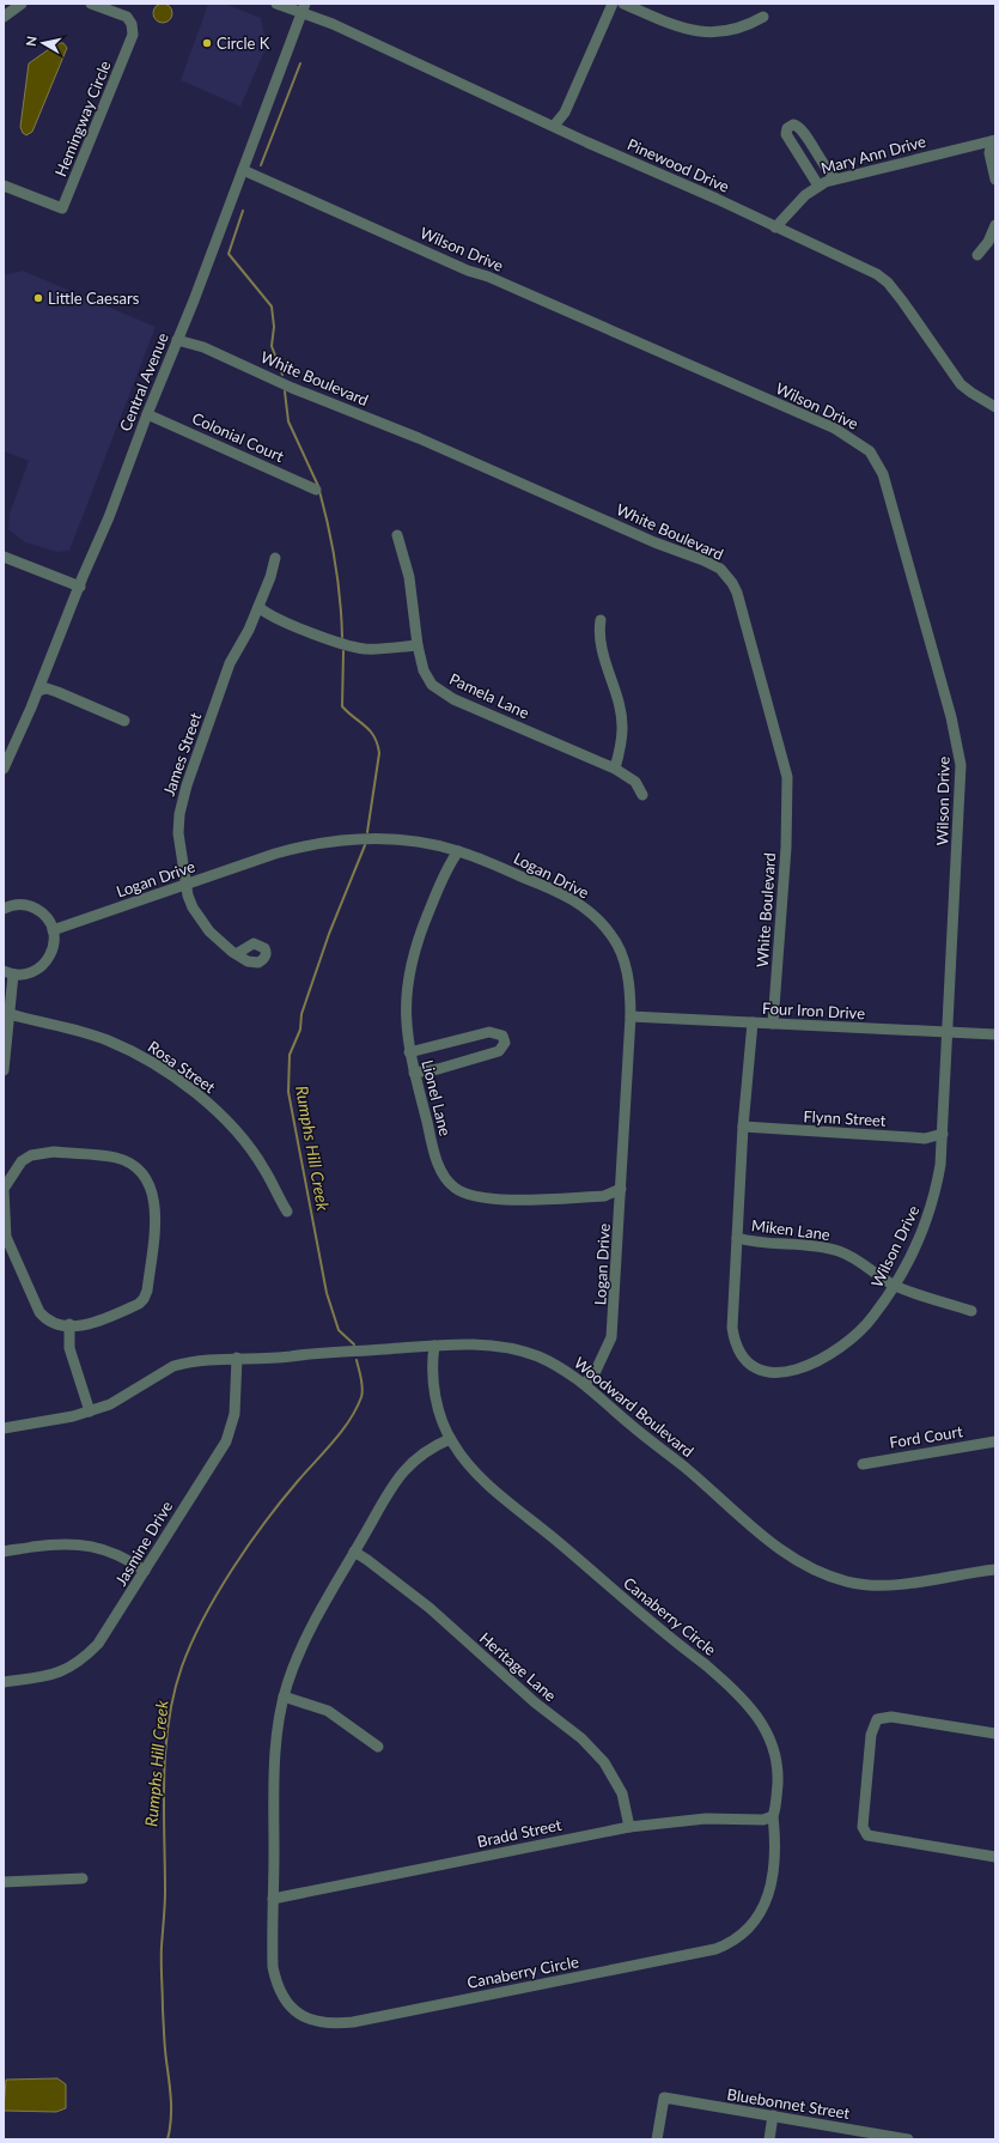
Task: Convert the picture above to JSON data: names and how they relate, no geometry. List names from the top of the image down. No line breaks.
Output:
{"streets":{"street":["Hemingway Circle","Mary Ann Drive","Pinewood Drive","Wilson Drive","White Boulevard","Central Avenue","Colonial Court","Pamela Lane","James Street","Logan Drive","Four Iron Drive","Rosa Street","Lionel Lane","Flynn Street","Miken Lane","Woodward Boulevard","Ford Court","Jasmine Drive","Canaberry Circle","Heritage Lane","Bradd Street","Bluebonnet Street"]},"crossings":[["Mary Ann Drive","Pinewood Drive"],["Pinewood Drive","Central Avenue"],["Wilson Drive","Central Avenue"],["Wilson Drive","Four Iron Drive"],["Wilson Drive","Flynn Street"],["Wilson Drive","Miken Lane"],["White Boulevard","Central Avenue"],["White Boulevard","Four Iron Drive"],["Central Avenue","Colonial Court"],["James Street","Logan Drive"],["Logan Drive","Four Iron Drive"],["Logan Drive","Lionel Lane"],["Logan Drive","Woodward Boulevard"],["Woodward Boulevard","Jasmine Drive"],["Woodward Boulevard","Canaberry Circle"],["Canaberry Circle","Heritage Lane"],["Canaberry Circle","Bradd Street"],["Heritage Lane","Bradd Street"]],"water":["Rumphs Hill Creek"],"places":["Circle K","Little Caesars"],"north":"left"}
